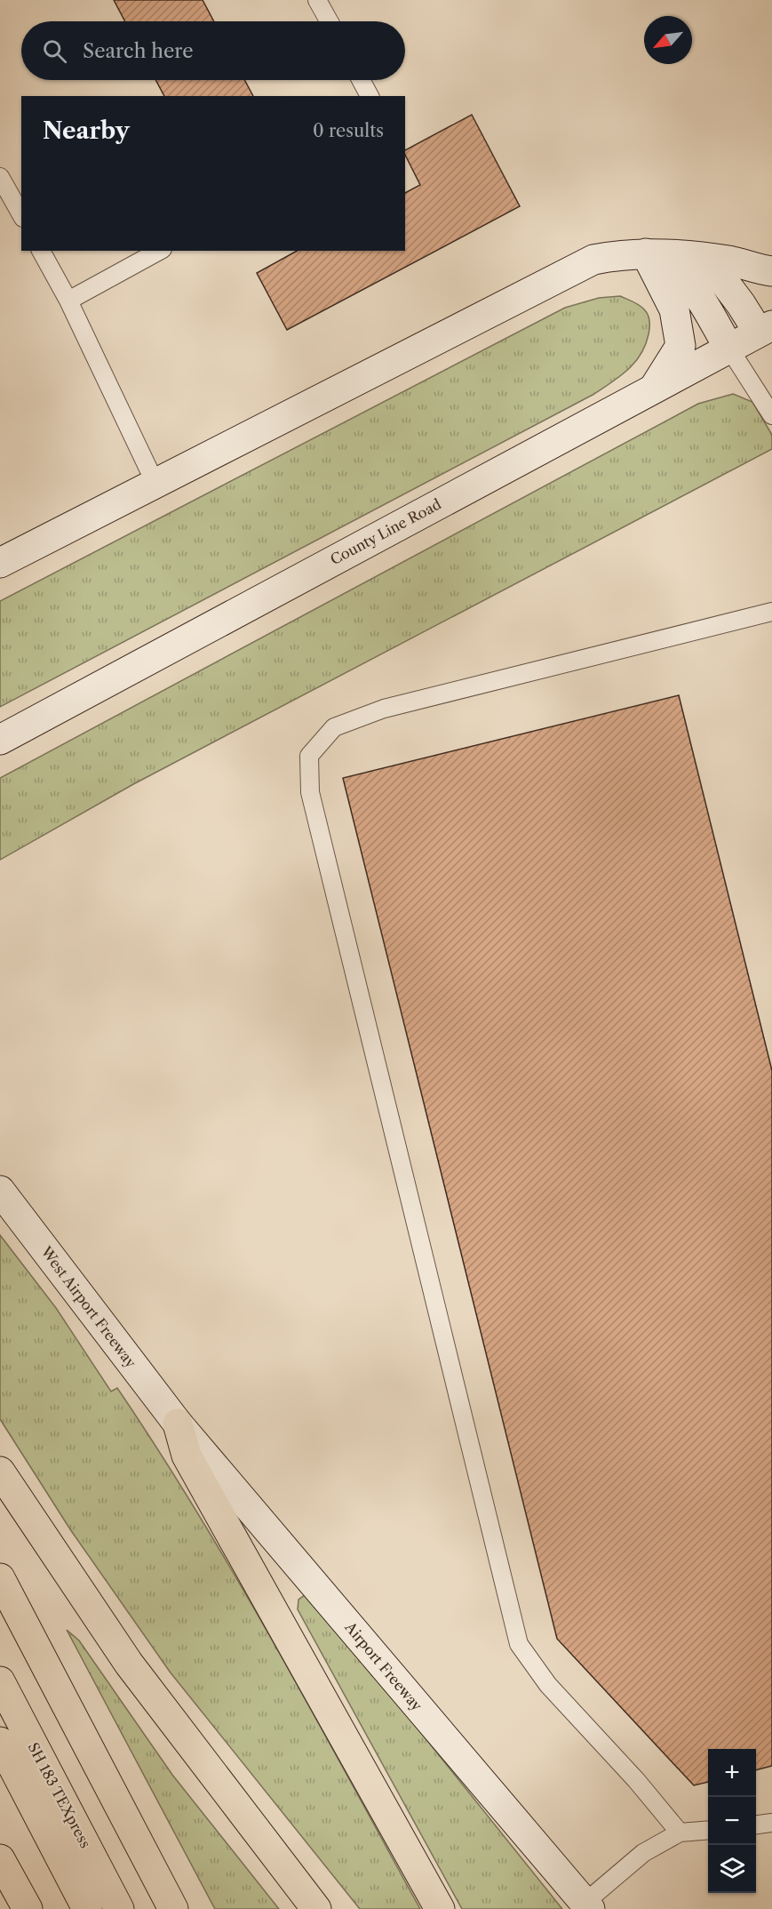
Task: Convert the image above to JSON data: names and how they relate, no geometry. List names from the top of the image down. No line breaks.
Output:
{"streets":{"highway":["SH 183 TEXpress"],"main road":["County Line Road","West Airport Freeway","Airport Freeway"]},"crossings":[["West Airport Freeway","Airport Freeway"]],"north":"bottom left","page":{"search":"Search here","heading":["Nearby","0 results"],"map_buttons":["+","−"]}}
